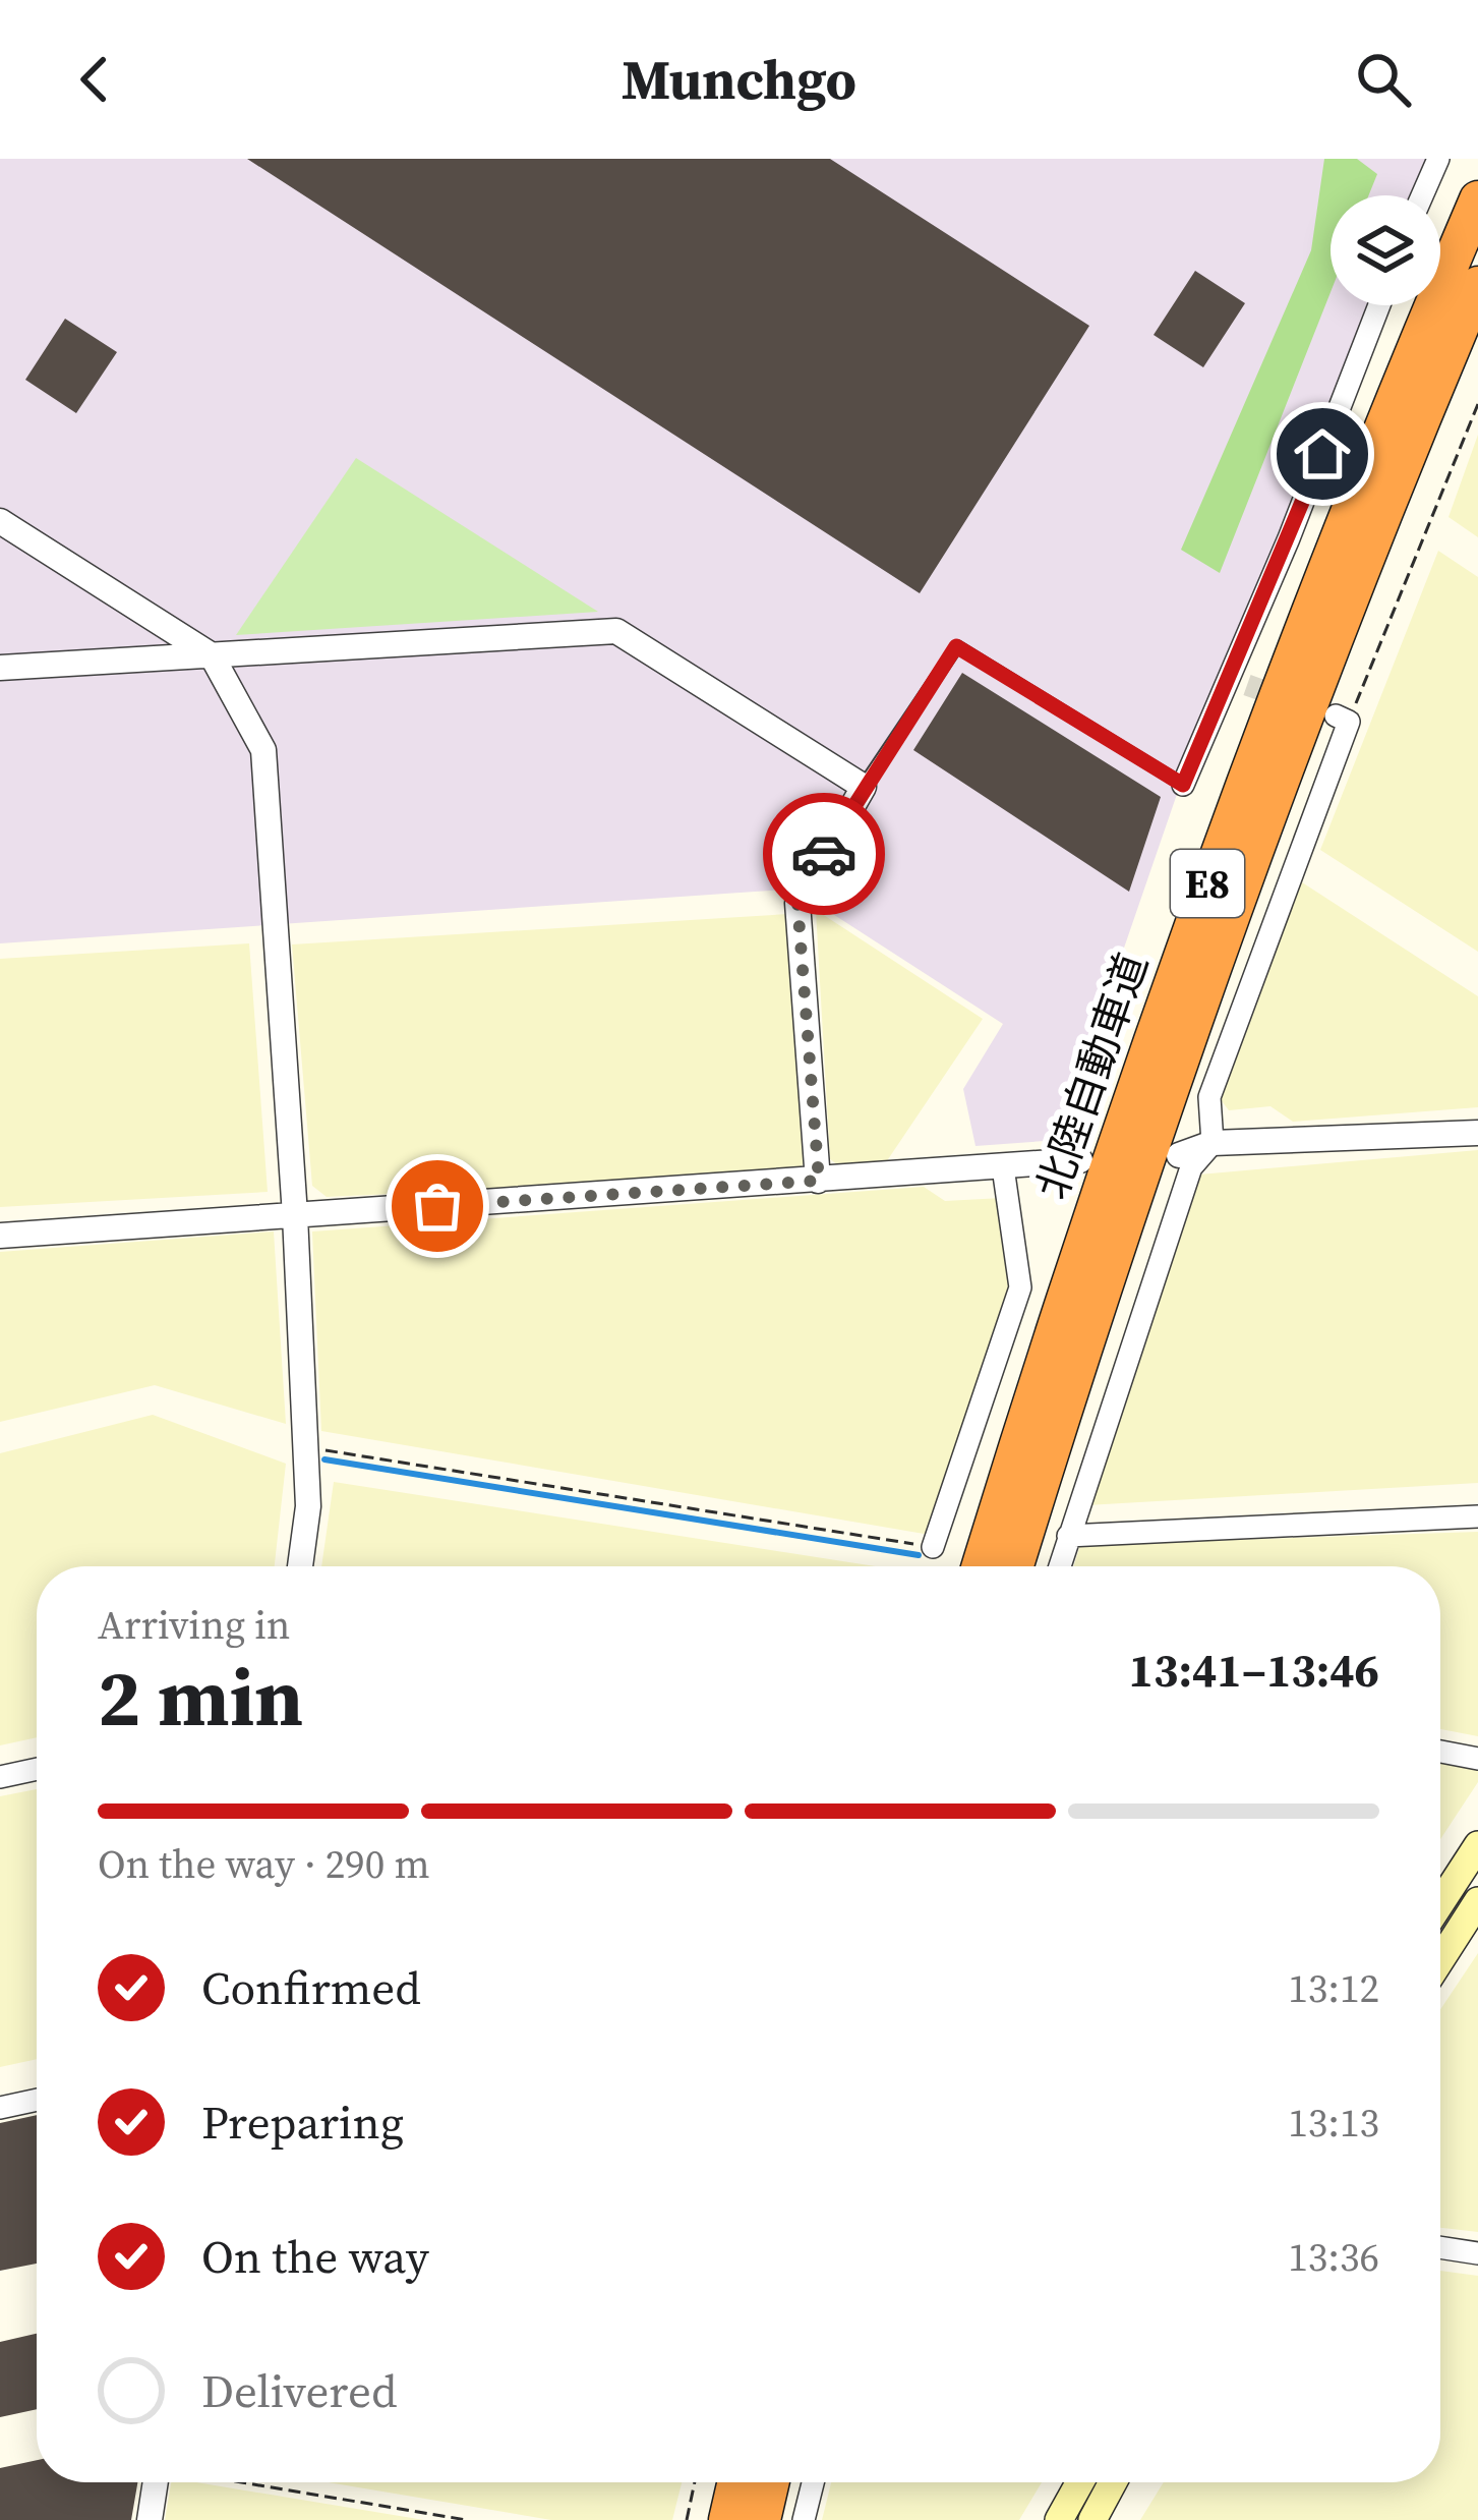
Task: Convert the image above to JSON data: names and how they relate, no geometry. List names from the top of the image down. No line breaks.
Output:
{"streets":{"highway":["E8","北陸自動車道"]},"page":{"header":"Munchgo","heading":["2 min","Arriving in","13:41–13:46"],"bar":"On the way · 290 m","list":[["Confirmed","13:12"],["Preparing","13:13"],["On the way","13:36"],"Delivered"]}}
